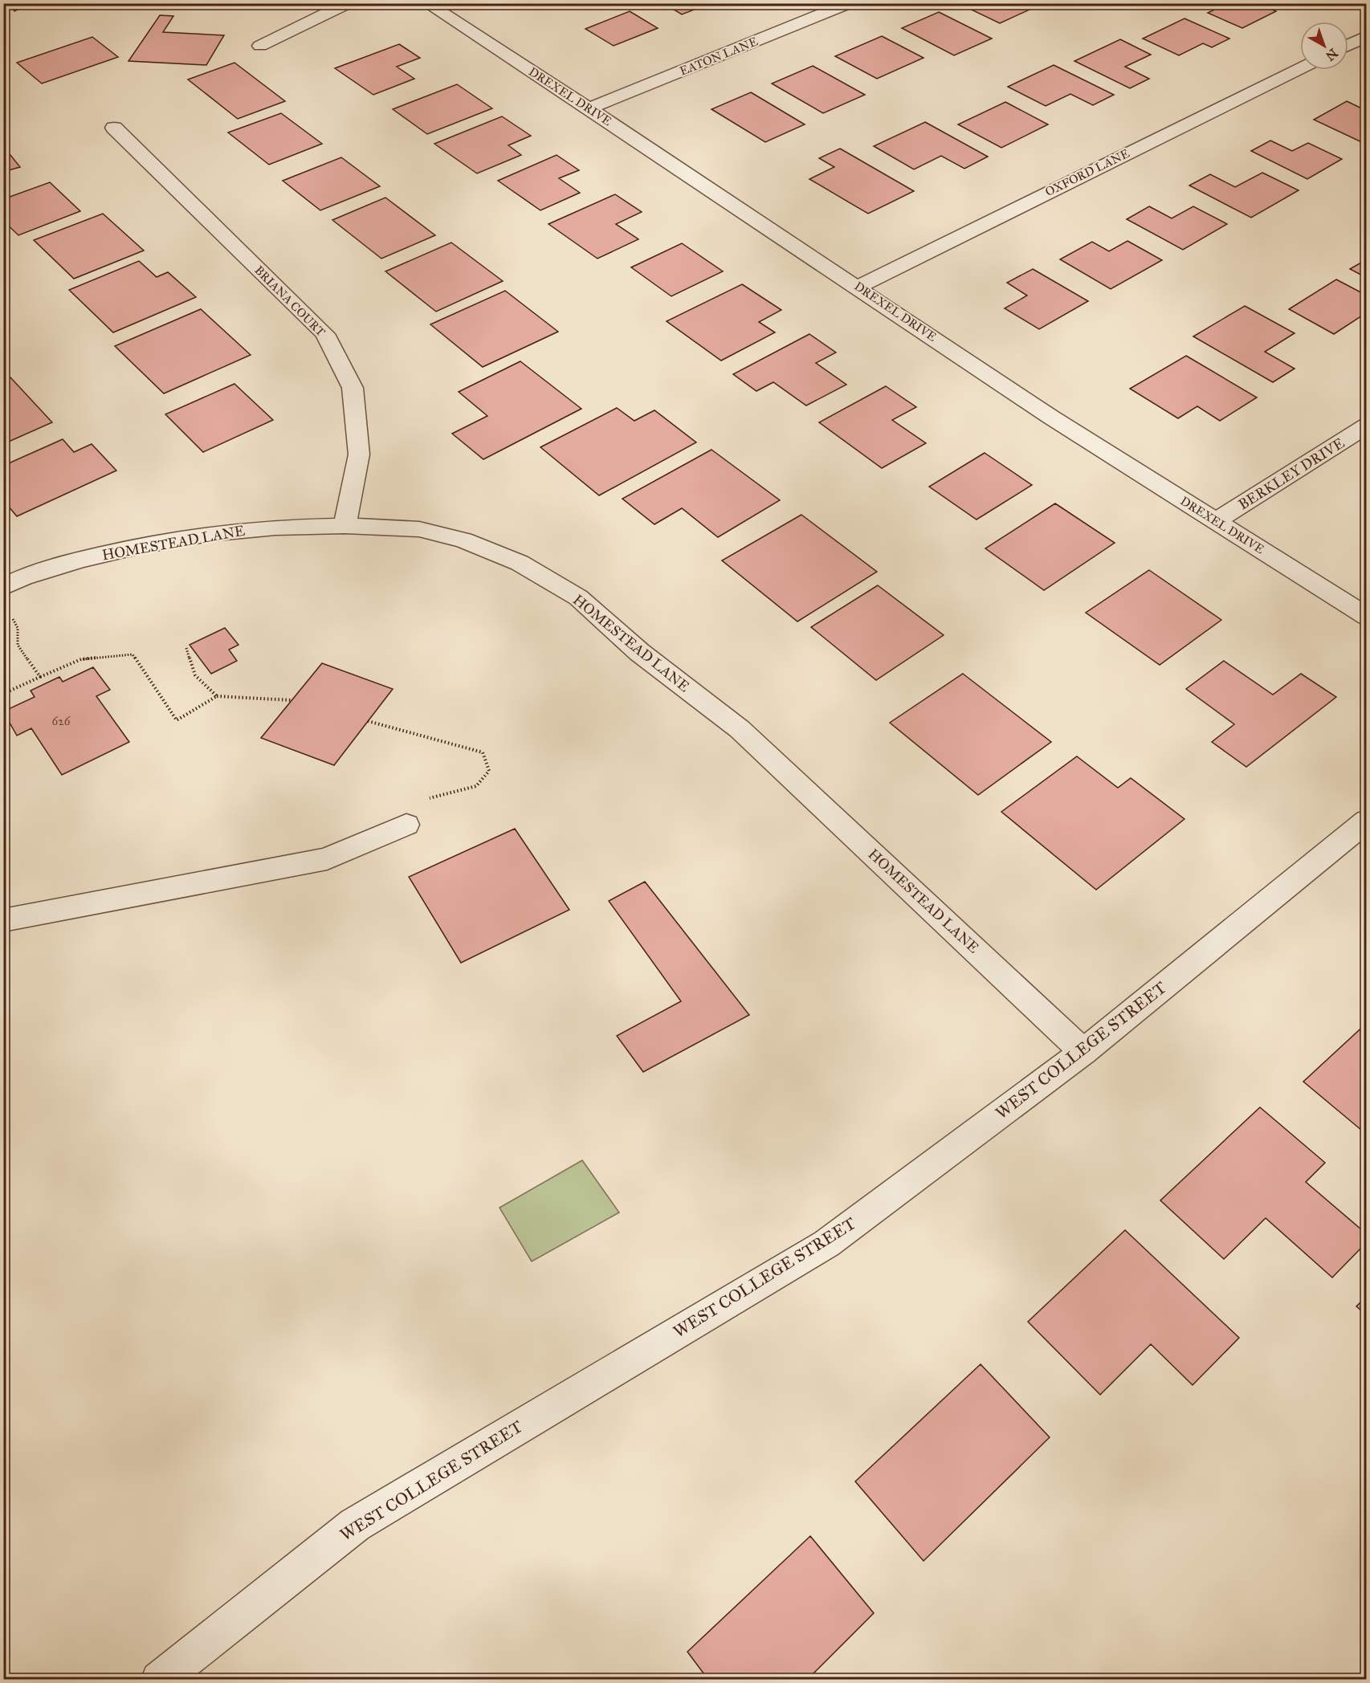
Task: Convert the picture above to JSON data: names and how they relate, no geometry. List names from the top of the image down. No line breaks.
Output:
{"streets":{"street":["EATON LANE","DREXEL DRIVE","OXFORD LANE","BRIANA COURT","BERKLEY DRIVE","HOMESTEAD LANE","WEST COLLEGE STREET"]},"crossings":[["EATON LANE","DREXEL DRIVE"],["DREXEL DRIVE","OXFORD LANE"],["DREXEL DRIVE","BERKLEY DRIVE"],["BRIANA COURT","HOMESTEAD LANE"],["HOMESTEAD LANE","WEST COLLEGE STREET"]],"house_numbers":["626"],"north":"bottom right"}
